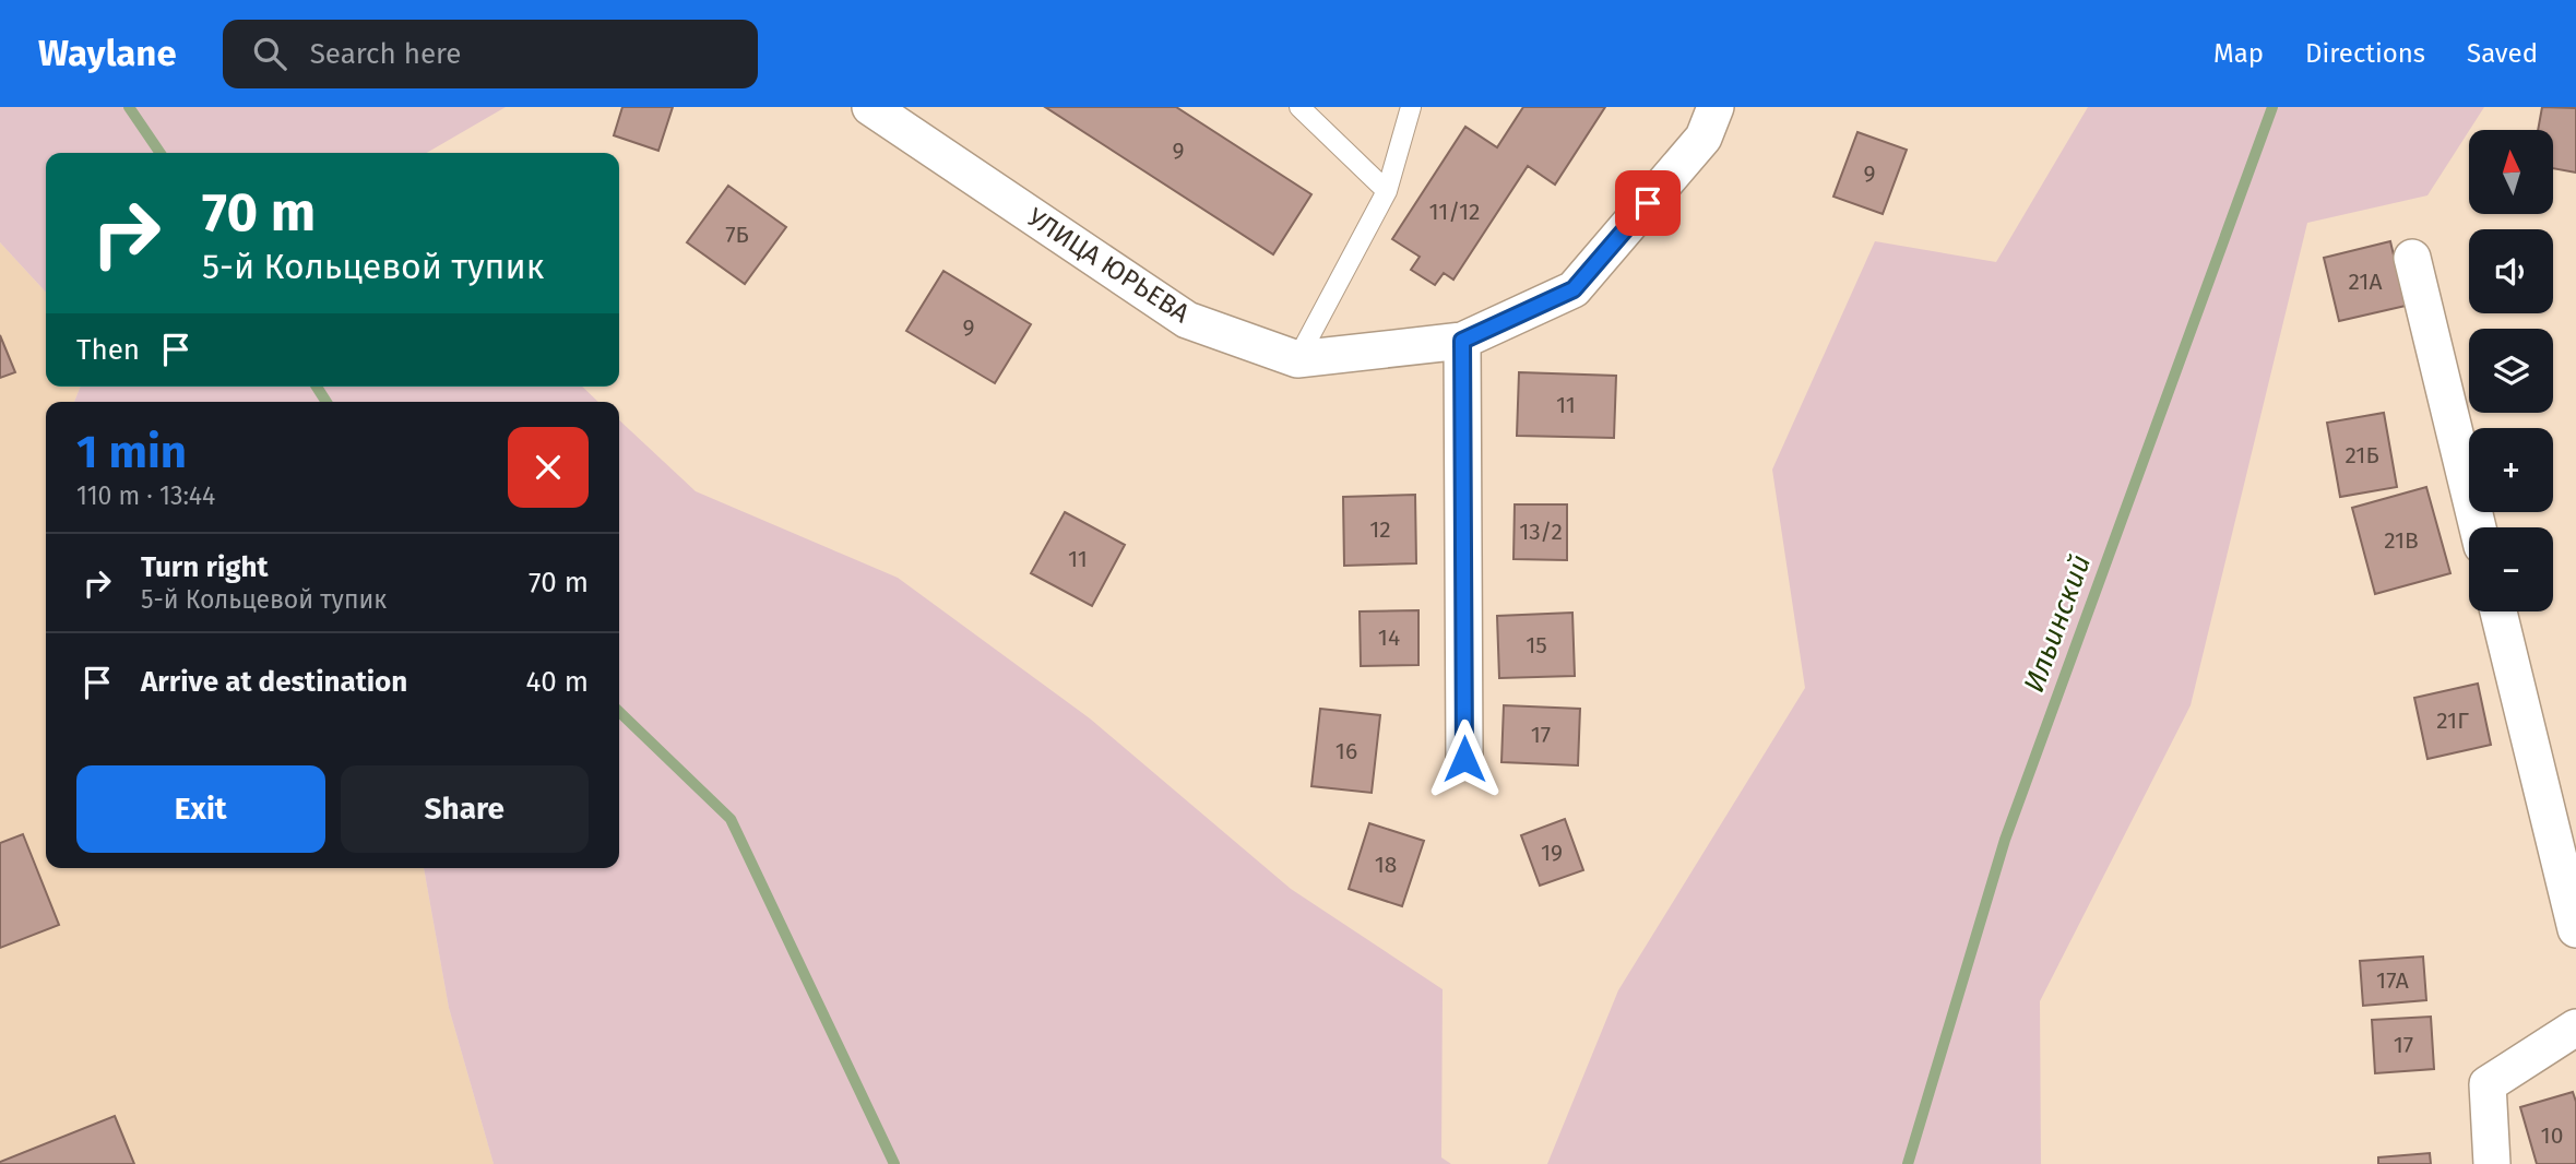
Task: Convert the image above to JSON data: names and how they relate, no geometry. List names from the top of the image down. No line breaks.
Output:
{"streets":{"street":["УЛИЦА ЮРЬЕВА"]},"water":["Ильинский"],"house_numbers":["9","9","11/12","7Б","21А","9","11","21Б","12","13/2","21В","11","14","15","21Г","17","16","19","18","17А","17","10"],"north":"top","page":{"header":"Waylane","search":"Search here","nav":["Map","Directions","Saved"],"map_buttons":["+","−"],"turn":["70 m","5-й Кольцевой тупик"],"then":"Then","heading":["1 min","110 m · 13:44"],"list":[{"name":"Turn right","note":"5-й Кольцевой тупик","value":"70 m"},{"name":"Arrive at destination","value":"40 m"}],"buttons":["Exit","Share"]}}
